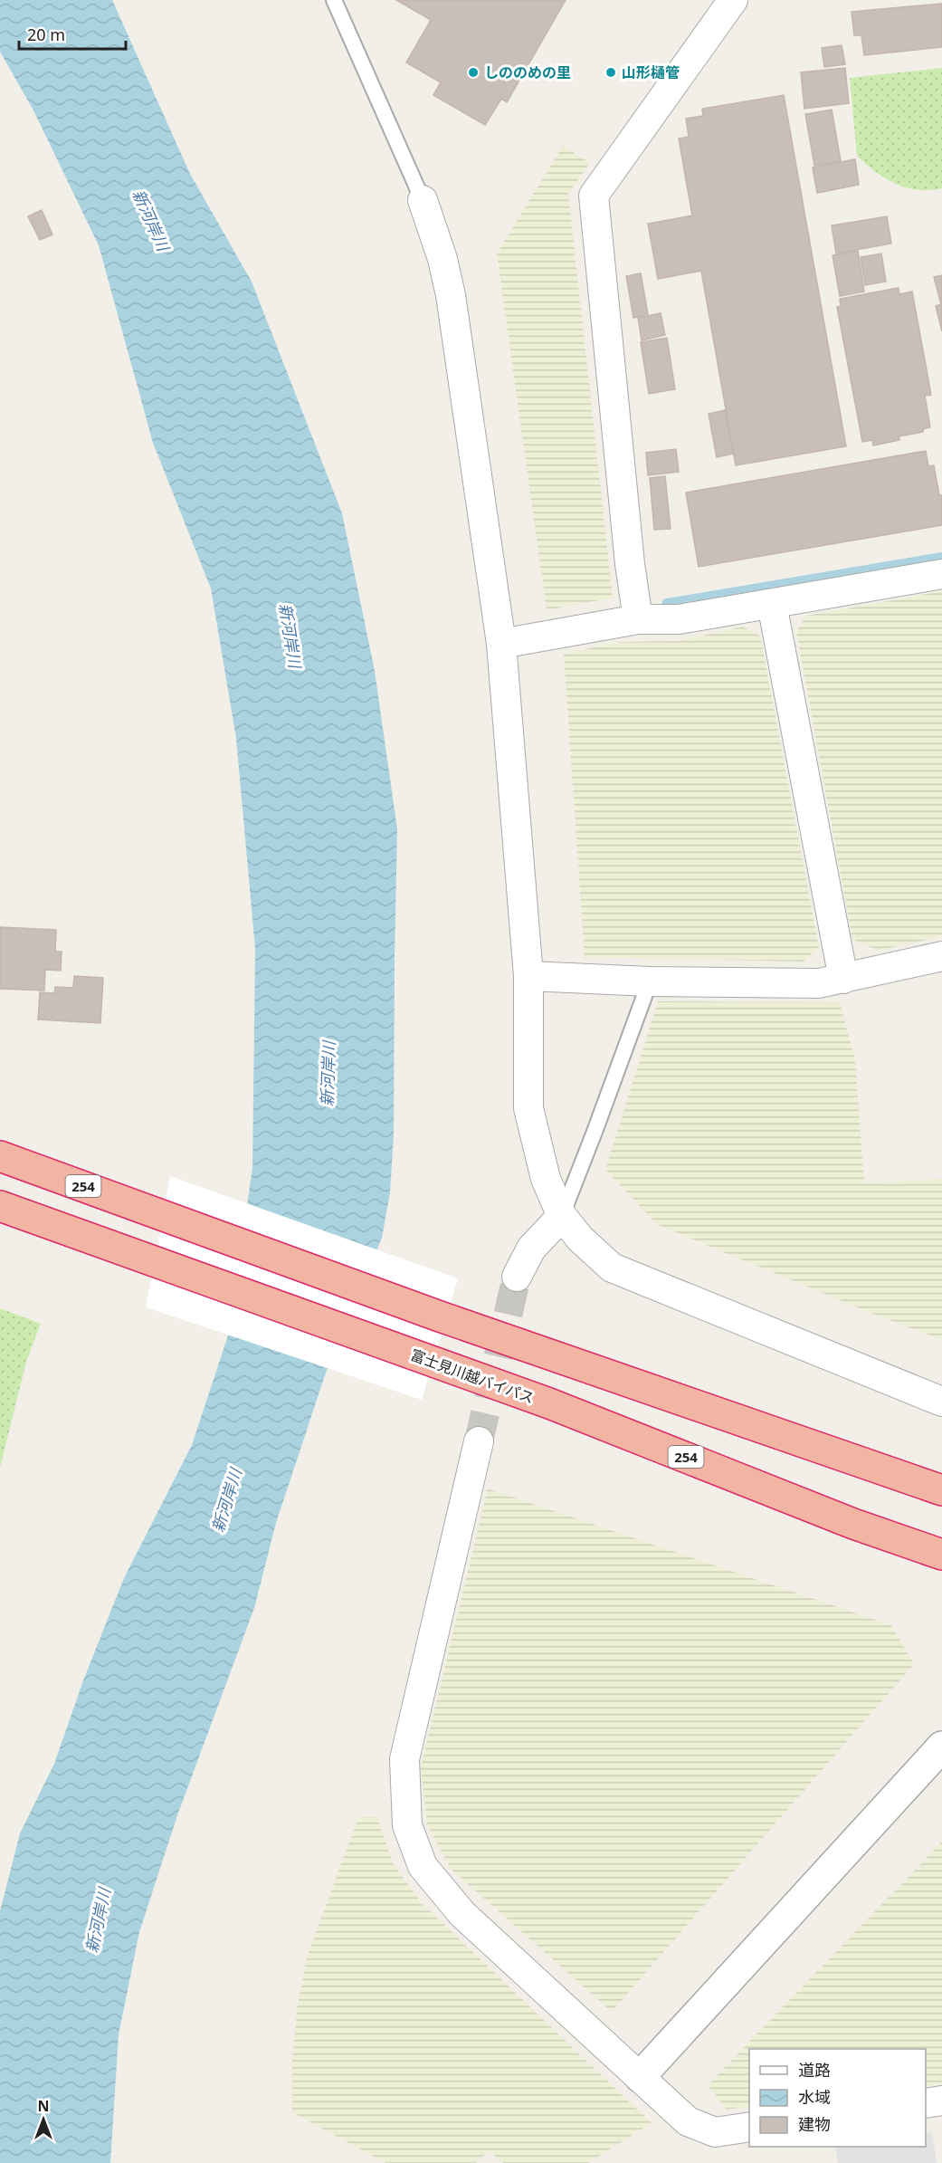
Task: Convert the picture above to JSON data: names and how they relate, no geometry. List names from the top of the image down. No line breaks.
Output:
{"streets":{"highway":["254","富士見川越バイパス"]},"water":["新河岸川"],"places":["しののめの里","山形樋管"],"legend":["道路","水域","建物"],"scale_bar":"20 m","north":"top"}
